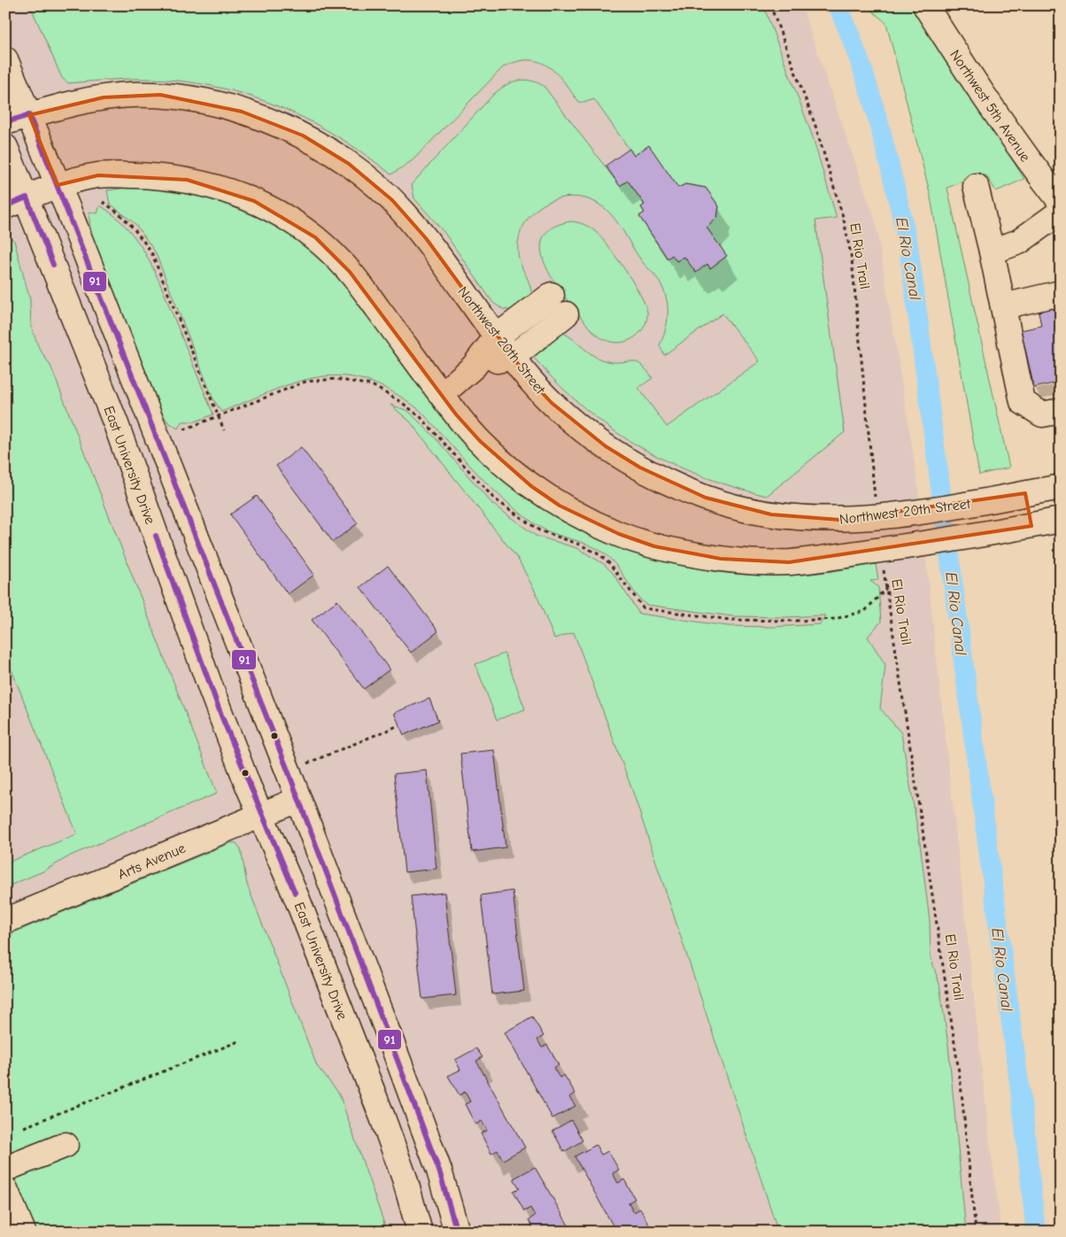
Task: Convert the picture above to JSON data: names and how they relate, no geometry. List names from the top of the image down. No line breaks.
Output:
{"streets":{"street":["Northwest 5th Avenue","Northwest 20th Street","East University Drive","Arts Avenue"],"path":["El Rio Trail"]},"crossings":[["El Rio Trail","Northwest 20th Street"],["East University Drive","Arts Avenue"]],"water":["El Rio Canal"],"lines":["transit line 91"]}
